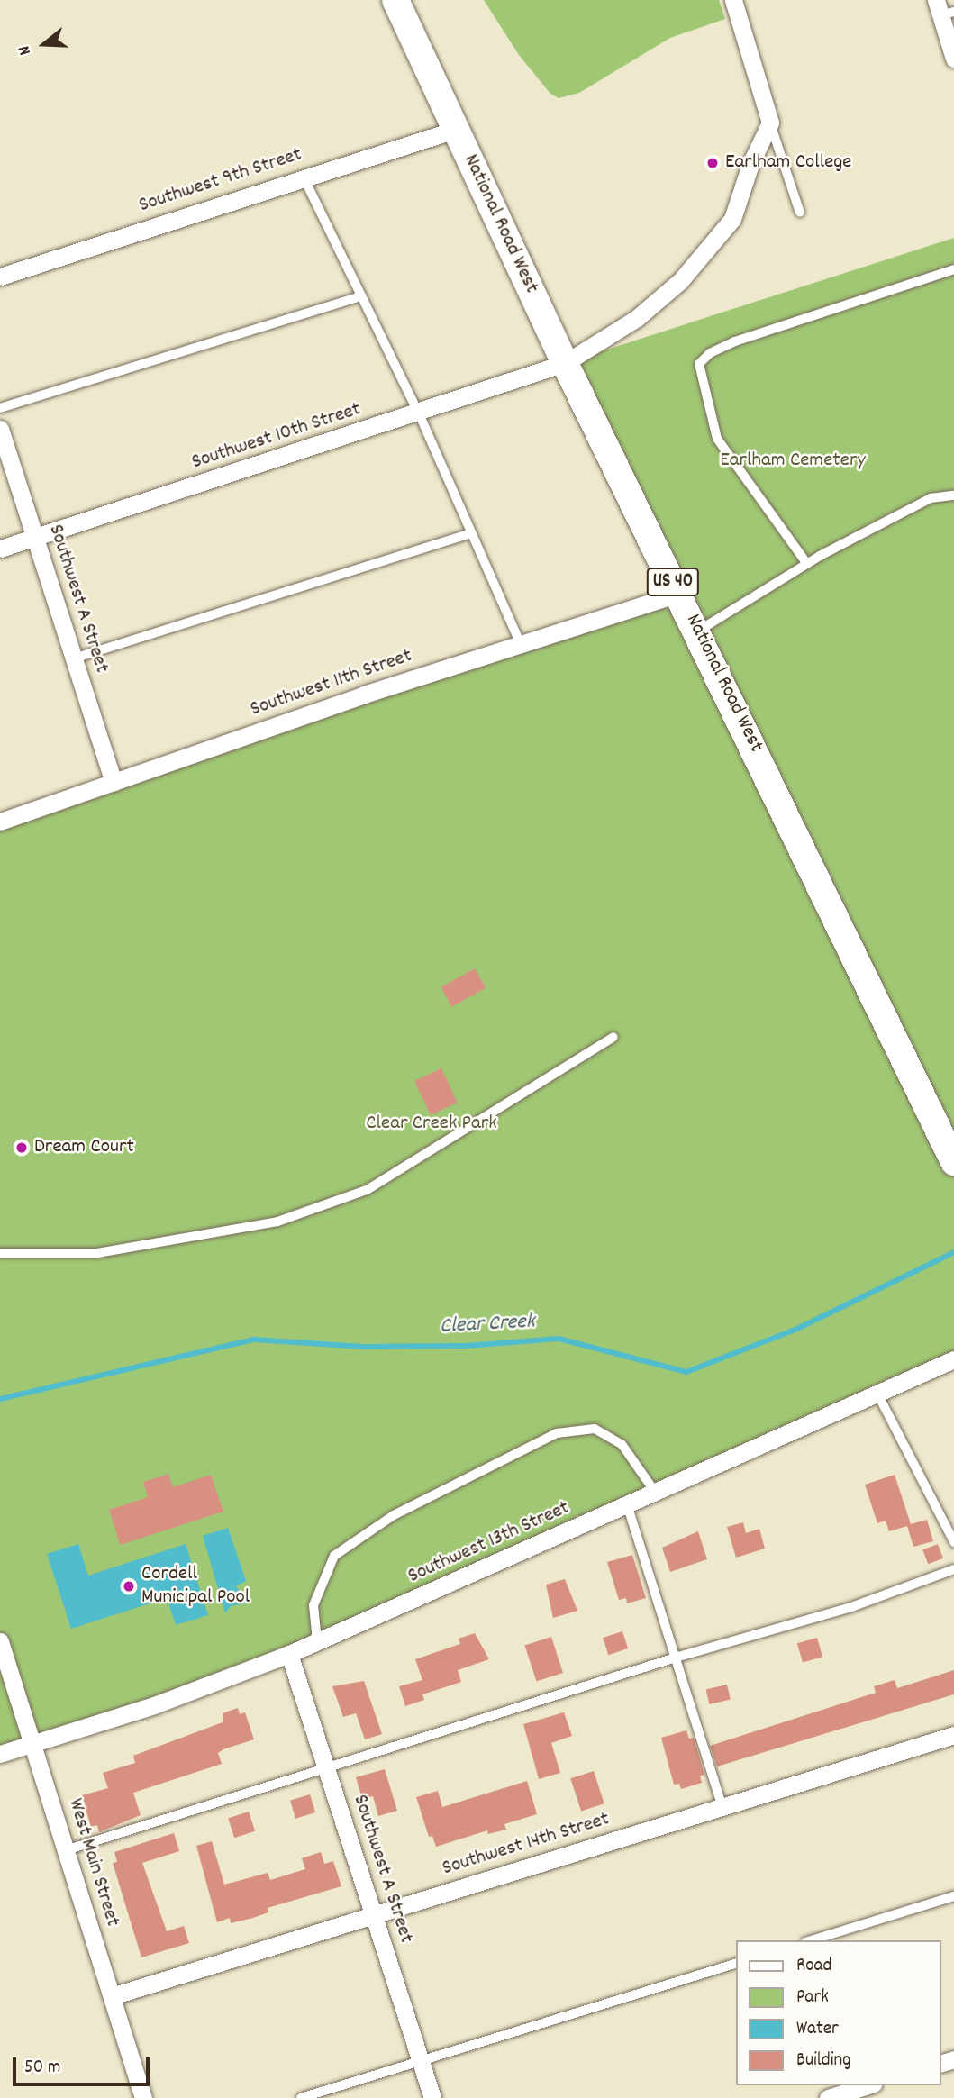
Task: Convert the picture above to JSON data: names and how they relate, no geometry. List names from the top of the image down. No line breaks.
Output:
{"streets":{"main road":["National Road West","US 40"],"street":["Southwest 9th Street","Southwest 10th Street","Southwest A Street","Southwest 11th Street","Southwest 13th Street","Southwest 14th Street","West Main Street"]},"crossings":[["Southwest 9th Street","National Road West"],["National Road West","Southwest 10th Street"],["National Road West","Southwest 11th Street"],["Southwest 10th Street","Southwest A Street"],["Southwest A Street","Southwest 11th Street"],["Southwest A Street","Southwest 13th Street"],["Southwest A Street","Southwest 14th Street"],["Southwest 13th Street","West Main Street"],["Southwest 14th Street","West Main Street"]],"water":["Clear Creek"],"parks":["Earlham Cemetery","Clear Creek Park"],"places":["Earlham College","Dream Court","Cordell Municipal Pool"],"legend":["Road","Park","Water","Building"],"scale_bar":"50 m","north":"left"}
